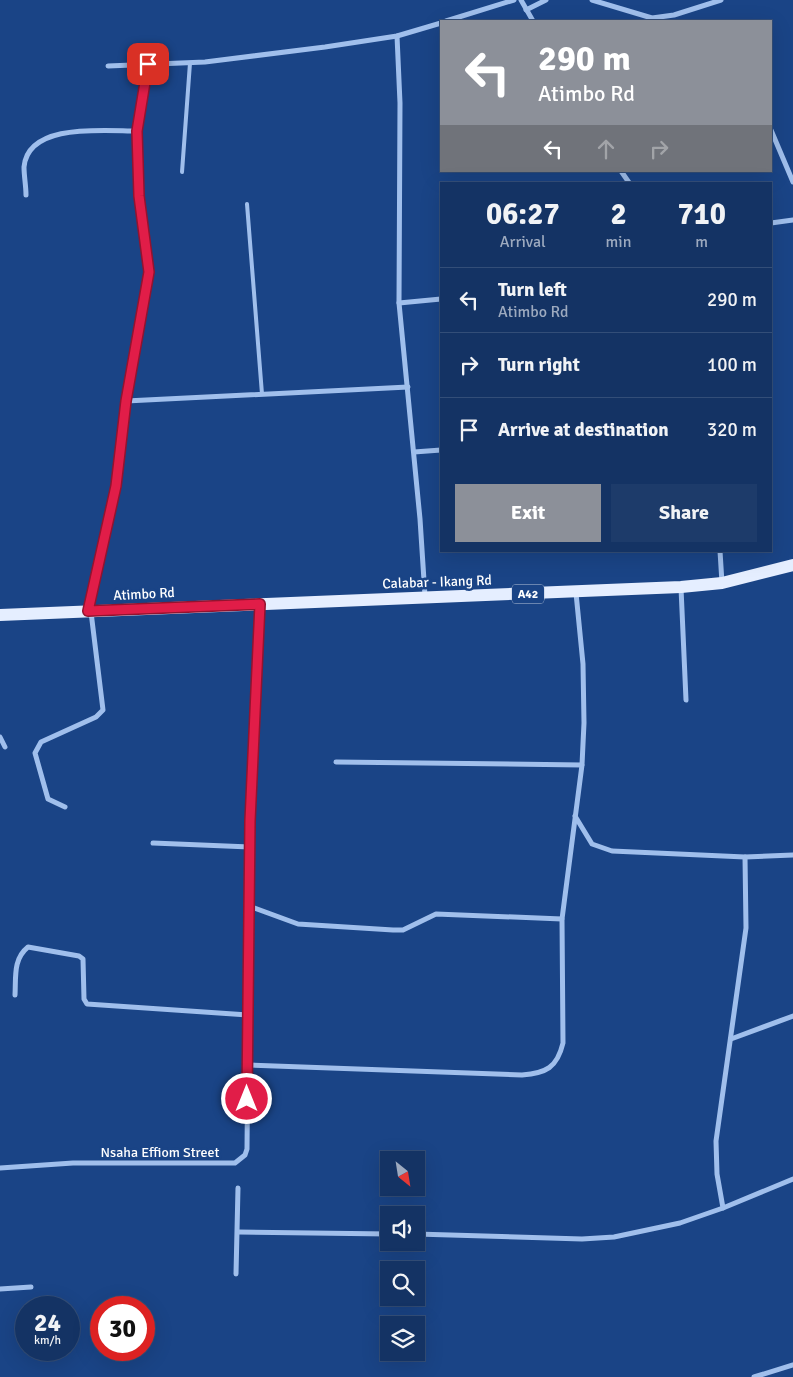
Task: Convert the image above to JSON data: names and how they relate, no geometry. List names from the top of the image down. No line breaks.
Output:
{"streets":{"main road":["Calabar - Ikang Rd","Atimbo Rd","A42"],"street":["Nsaha Effiom Street"]},"crossings":[["Calabar - Ikang Rd","Atimbo Rd"],["Calabar - Ikang Rd","Nsaha Effiom Street"],["Atimbo Rd","Nsaha Effiom Street"]],"north":"bottom right","page":{"turn":["290 m","Atimbo Rd"],"eta":["06:27","Arrival","2","min","710","m"],"list":[{"name":"Turn left","note":"Atimbo Rd","value":"290 m"},{"name":"Turn right","value":"100 m"},{"name":"Arrive at destination","value":"320 m"}],"buttons":["Exit","Share"],"speed":"24 km/h","limit":"30"}}
